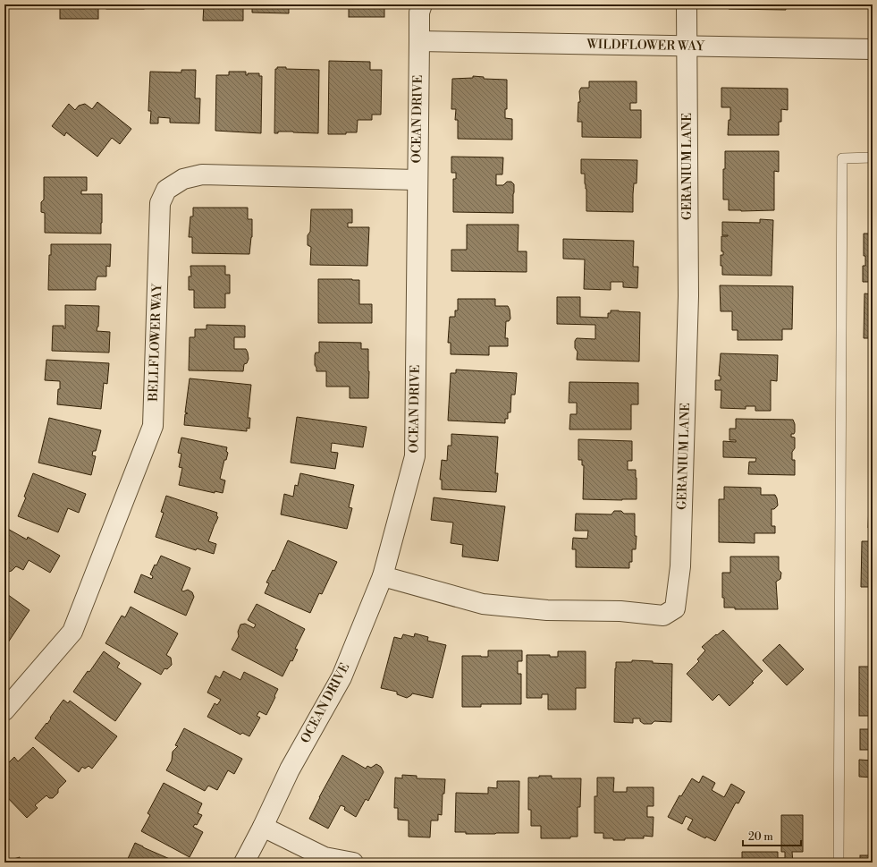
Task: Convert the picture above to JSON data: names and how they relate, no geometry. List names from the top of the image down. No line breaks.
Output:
{"streets":{"street":["WILDFLOWER WAY","OCEAN DRIVE","GERANIUM LANE","BELLFLOWER WAY"]},"crossings":[["WILDFLOWER WAY","OCEAN DRIVE"],["WILDFLOWER WAY","GERANIUM LANE"],["OCEAN DRIVE","GERANIUM LANE"],["OCEAN DRIVE","BELLFLOWER WAY"]],"scale_bar":"20 m"}
